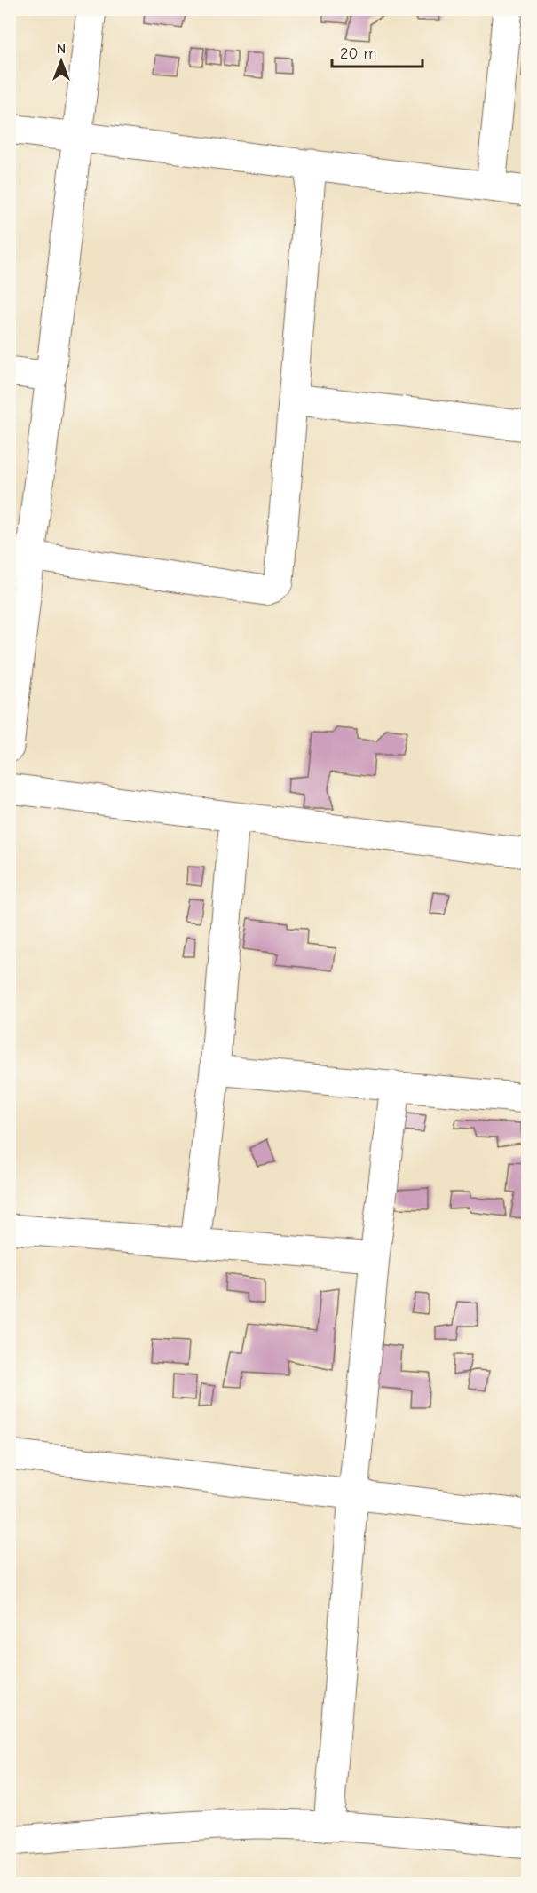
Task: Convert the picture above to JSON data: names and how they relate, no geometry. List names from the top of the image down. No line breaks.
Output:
{"scale_bar":"20 m","north":"top"}
